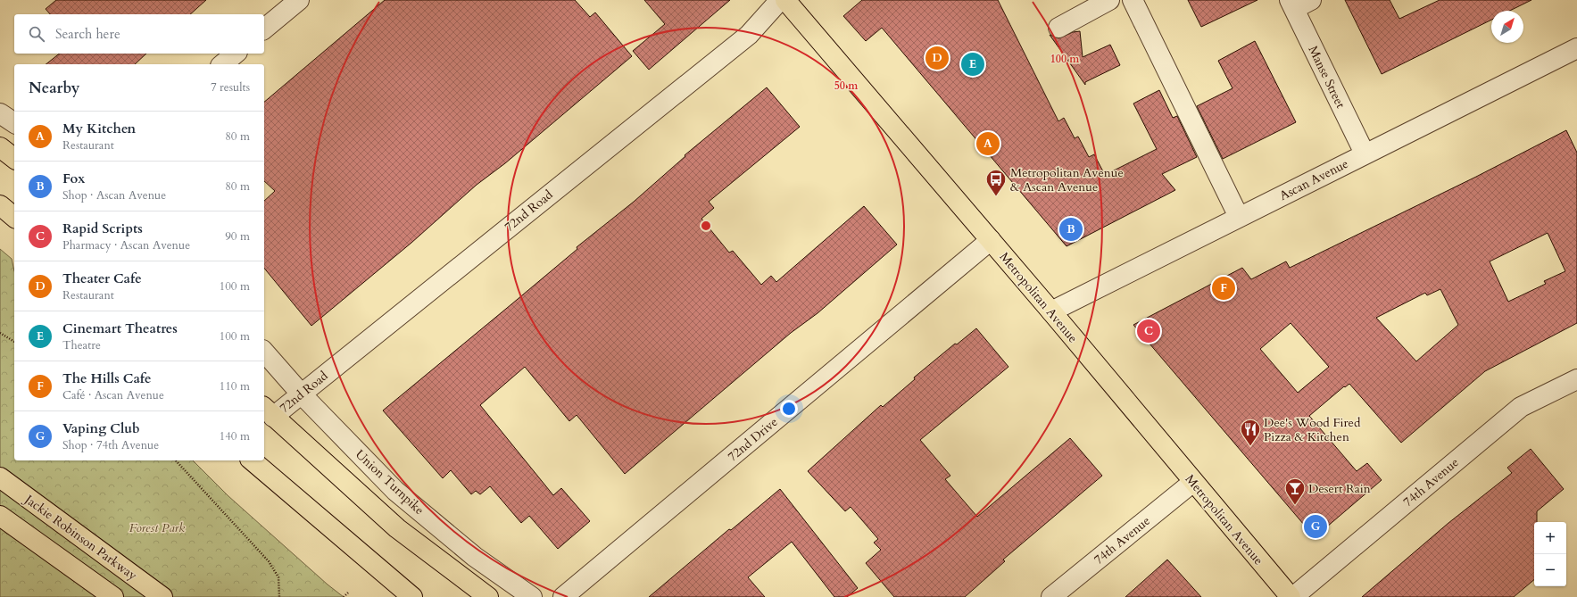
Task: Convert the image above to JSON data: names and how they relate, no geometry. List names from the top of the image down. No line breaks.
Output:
{"streets":{"main road":["Metropolitan Avenue","Jackie Robinson Parkway"],"street":["Manse Street","Ascan Avenue","72nd Road","72nd Drive","Union Turnpike","74th Avenue"]},"crossings":[["Manse Street","Ascan Avenue"],["Ascan Avenue","Metropolitan Avenue"],["72nd Road","Union Turnpike"],["Metropolitan Avenue","72nd Drive"],["Metropolitan Avenue","74th Avenue"]],"parks":["Forest Park"],"places":{"bus stop":["Metropolitan Avenue & Ascan Avenue"],"restaurant":["Dee's Wood Fired Pizza & Kitchen"],"bar":["Desert Rain"]},"north":"top right","page":{"search":"Search here","pins":["D","E","A","B","F","C","G"],"heading":["Nearby","7 results"],"list":[{"mark":"A","name":"My Kitchen","note":"Restaurant","value":"80 m"},{"mark":"B","name":"Fox","note":"Shop · Ascan Avenue","value":"80 m"},{"mark":"C","name":"Rapid Scripts","note":"Pharmacy · Ascan Avenue","value":"90 m"},{"mark":"D","name":"Theater Cafe","note":"Restaurant","value":"100 m"},{"mark":"E","name":"Cinemart Theatres","note":"Theatre","value":"100 m"},{"mark":"F","name":"The Hills Cafe","note":"Café · Ascan Avenue","value":"110 m"},{"mark":"G","name":"Vaping Club","note":"Shop · 74th Avenue","value":"140 m"}],"map_buttons":["+","−"]},"rings":["100 m","50 m"]}
